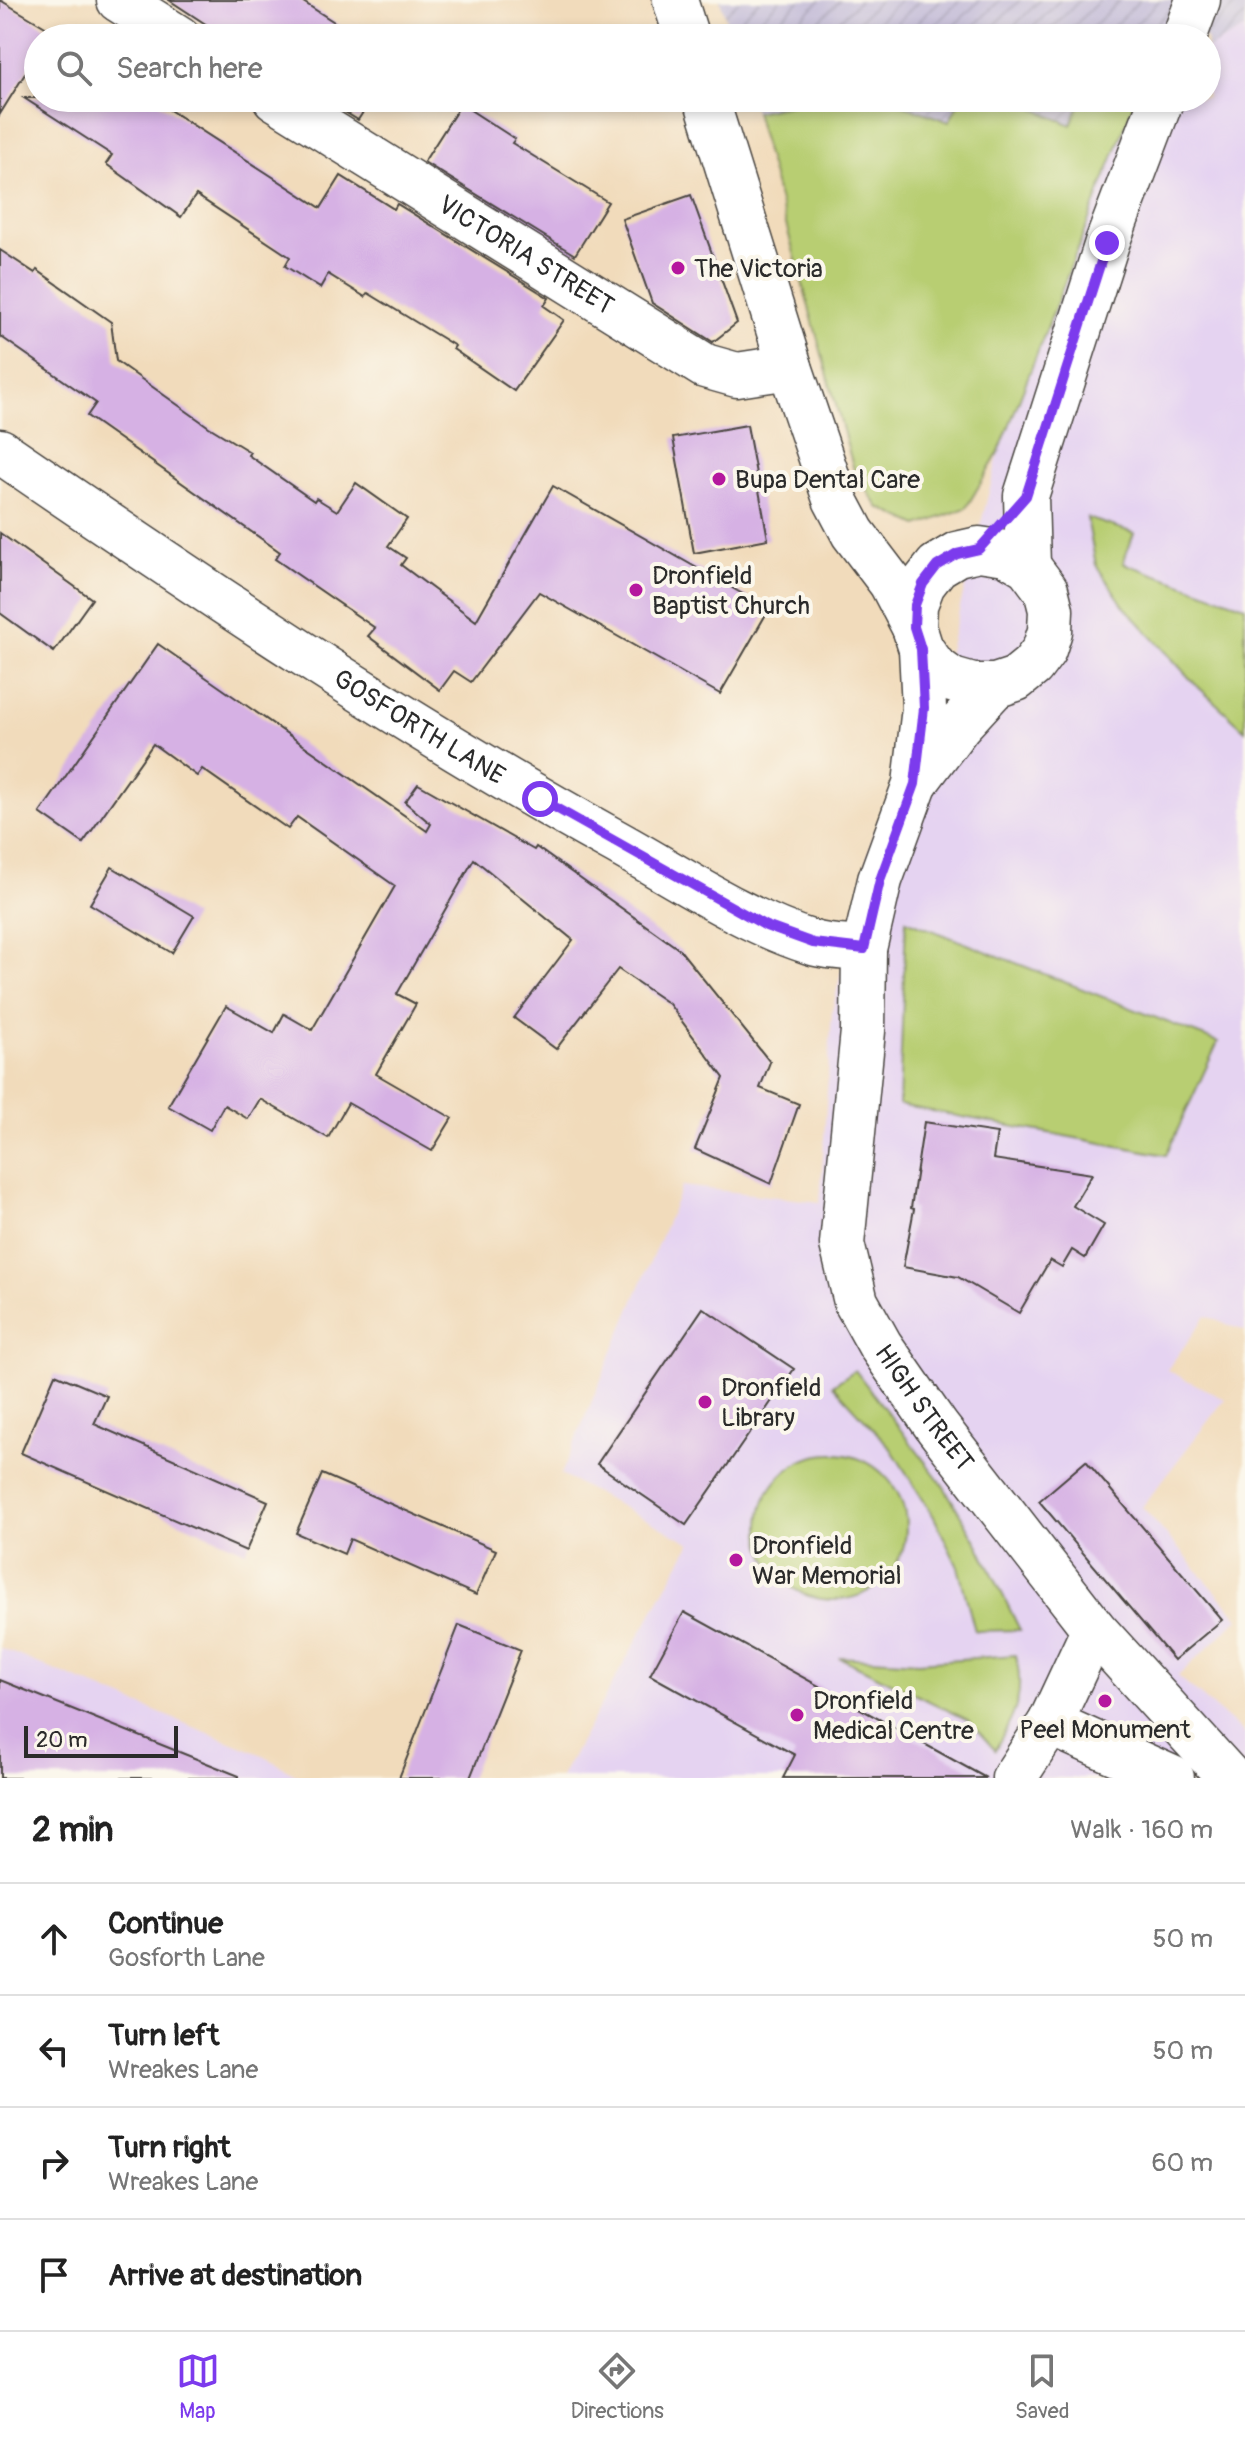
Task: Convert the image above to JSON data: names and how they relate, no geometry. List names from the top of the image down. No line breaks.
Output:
{"streets":{"street":["VICTORIA STREET","GOSFORTH LANE","HIGH STREET"]},"crossings":[["GOSFORTH LANE","HIGH STREET"]],"places":["The Victoria","Bupa Dental Care","Dronfield Baptist Church","Dronfield Library","Dronfield War Memorial","Peel Monument","Dronfield Medical Centre"],"scale_bar":"20 m","page":{"search":"Search here","scale":"20 m","heading":["2 min","Walk · 160 m"],"list":[["Continue","Gosforth Lane","50 m"],["Turn left","Wreakes Lane","50 m"],["Turn right","Wreakes Lane","60 m"],"Arrive at destination"],"nav":["Map","Directions","Saved"]}}
